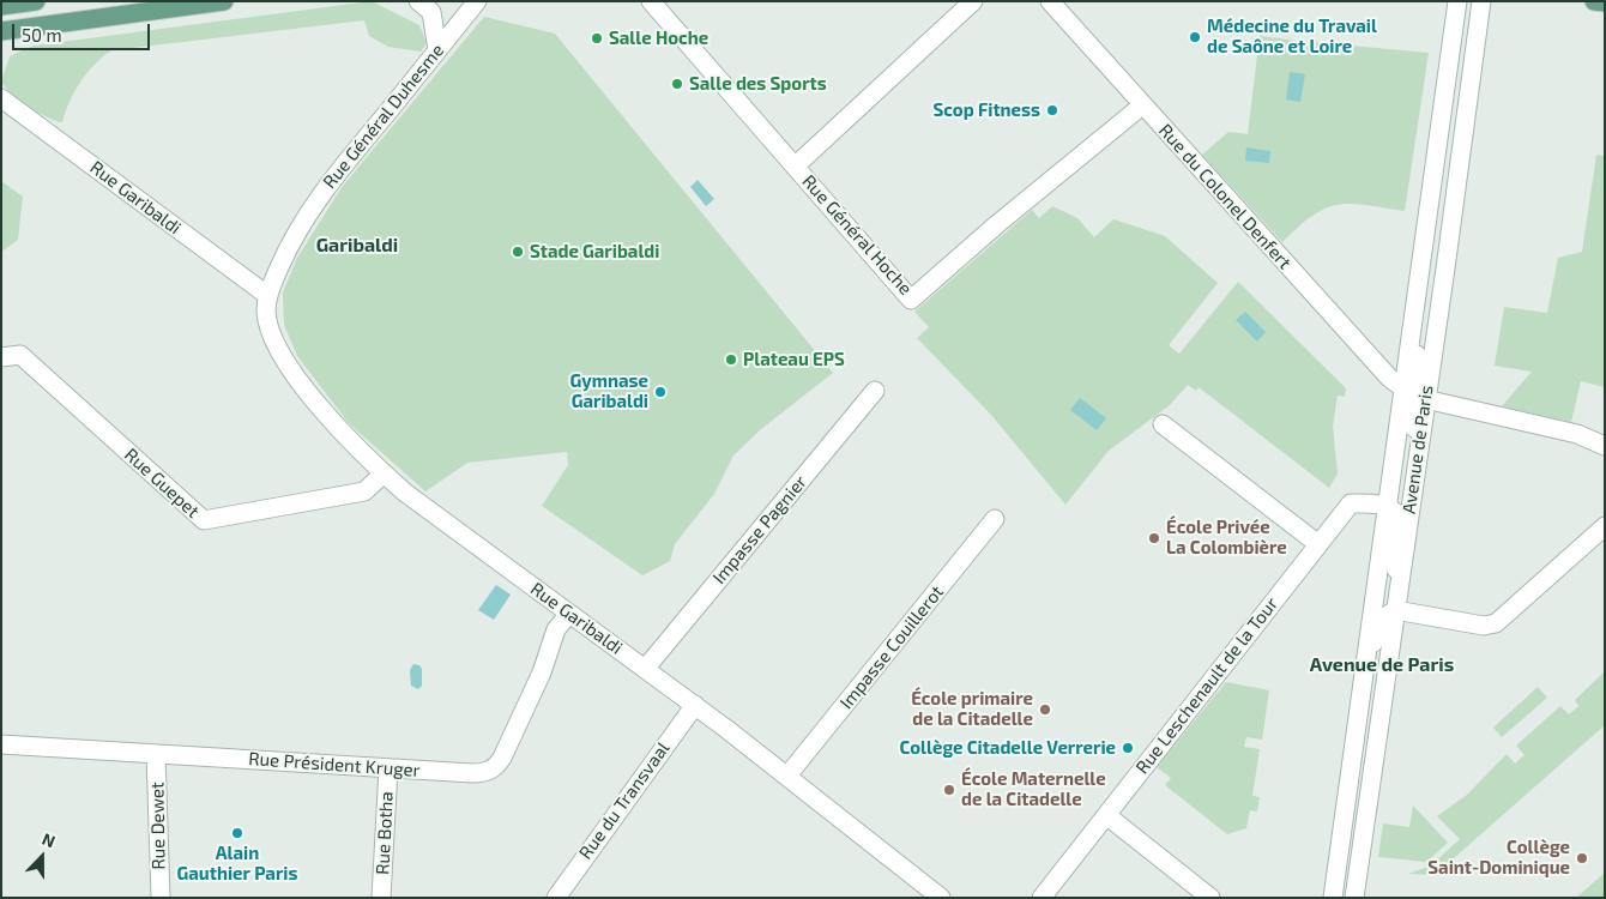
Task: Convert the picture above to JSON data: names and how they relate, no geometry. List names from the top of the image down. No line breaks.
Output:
{"streets":{"street":["Rue Général Duhesme","Rue du Colonel Denfert","Rue Garibaldi","Rue Général Hoche","Avenue de Paris","Rue Guepet","Impasse Pagnier","Impasse Couillerot","Rue Leschenault de la Tour","Rue Président Kruger","Rue du Transvaal","Rue Dewet","Rue Botha"]},"crossings":[["Rue Général Duhesme","Rue Garibaldi"],["Rue du Colonel Denfert","Rue Général Hoche"],["Rue du Colonel Denfert","Avenue de Paris"],["Rue Garibaldi","Rue Guepet"],["Rue Garibaldi","Impasse Pagnier"],["Rue Garibaldi","Impasse Couillerot"],["Rue Garibaldi","Rue Président Kruger"],["Rue Garibaldi","Rue du Transvaal"],["Avenue de Paris","Rue Leschenault de la Tour"],["Rue Président Kruger","Rue Dewet"],["Rue Président Kruger","Rue Botha"]],"districts":["Garibaldi","Avenue de Paris"],"places":["Médecine du Travail de Saône et Loire","Salle Hoche","Salle des Sports","Scop Fitness","Stade Garibaldi","Plateau EPS","Gymnase Garibaldi","École Privée La Colombière","École primaire de la Citadelle","Collège Citadelle Verrerie","École Maternelle de la Citadelle","Alain Gauthier Paris","Collège Saint-Dominique"],"scale_bar":"50 m","north":"top"}
